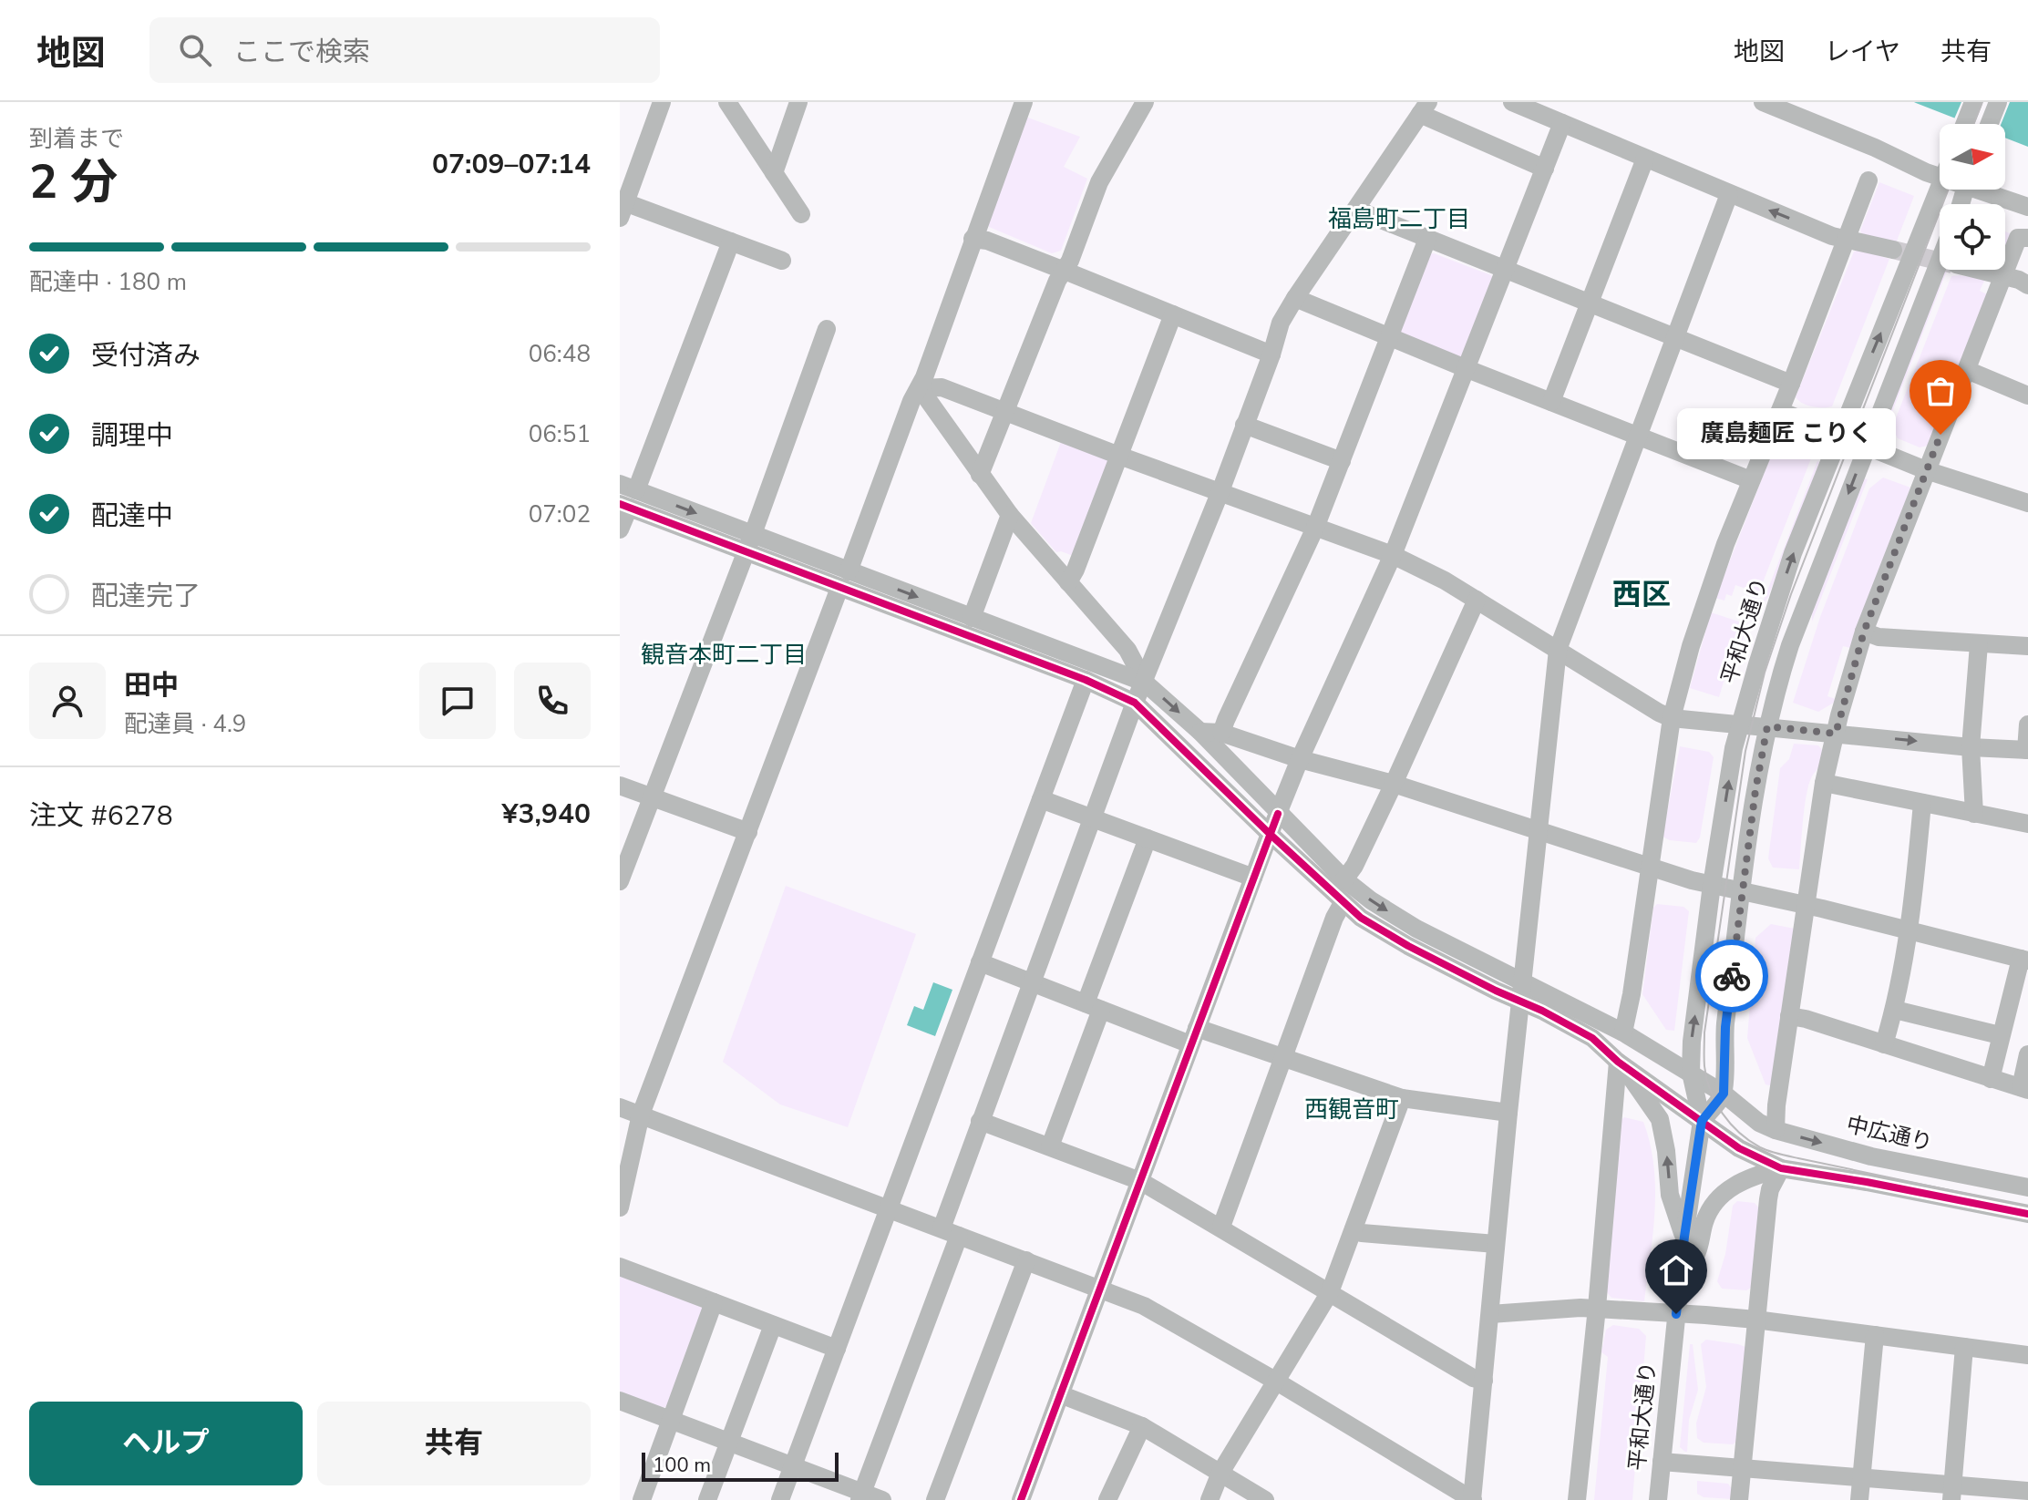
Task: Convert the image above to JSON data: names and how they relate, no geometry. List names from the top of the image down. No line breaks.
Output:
{"streets":{"street":["平和大通り","中広通り"]},"crossings":[["平和大通り","中広通り"]],"districts":["福島町二丁目","西区","観音本町二丁目","西観音町"],"places":["廣島麺匠 こりく"],"scale_bar":"100 m","north":"right","page":{"header":"地図","search":"ここで検索","nav":["地図","レイヤ","共有"],"heading":["2 分","到着まで","07:09–07:14"],"panel":["田中","配達員 · 4.9","注文 #6278","¥3,940"],"bar":"配達中 · 180 m","list":[["受付済み","06:48"],["調理中","06:51"],["配達中","07:02"],"配達完了"],"bubble":"廣島麺匠 こりく","buttons":["ヘルプ","共有"],"scale":"100 m"}}
